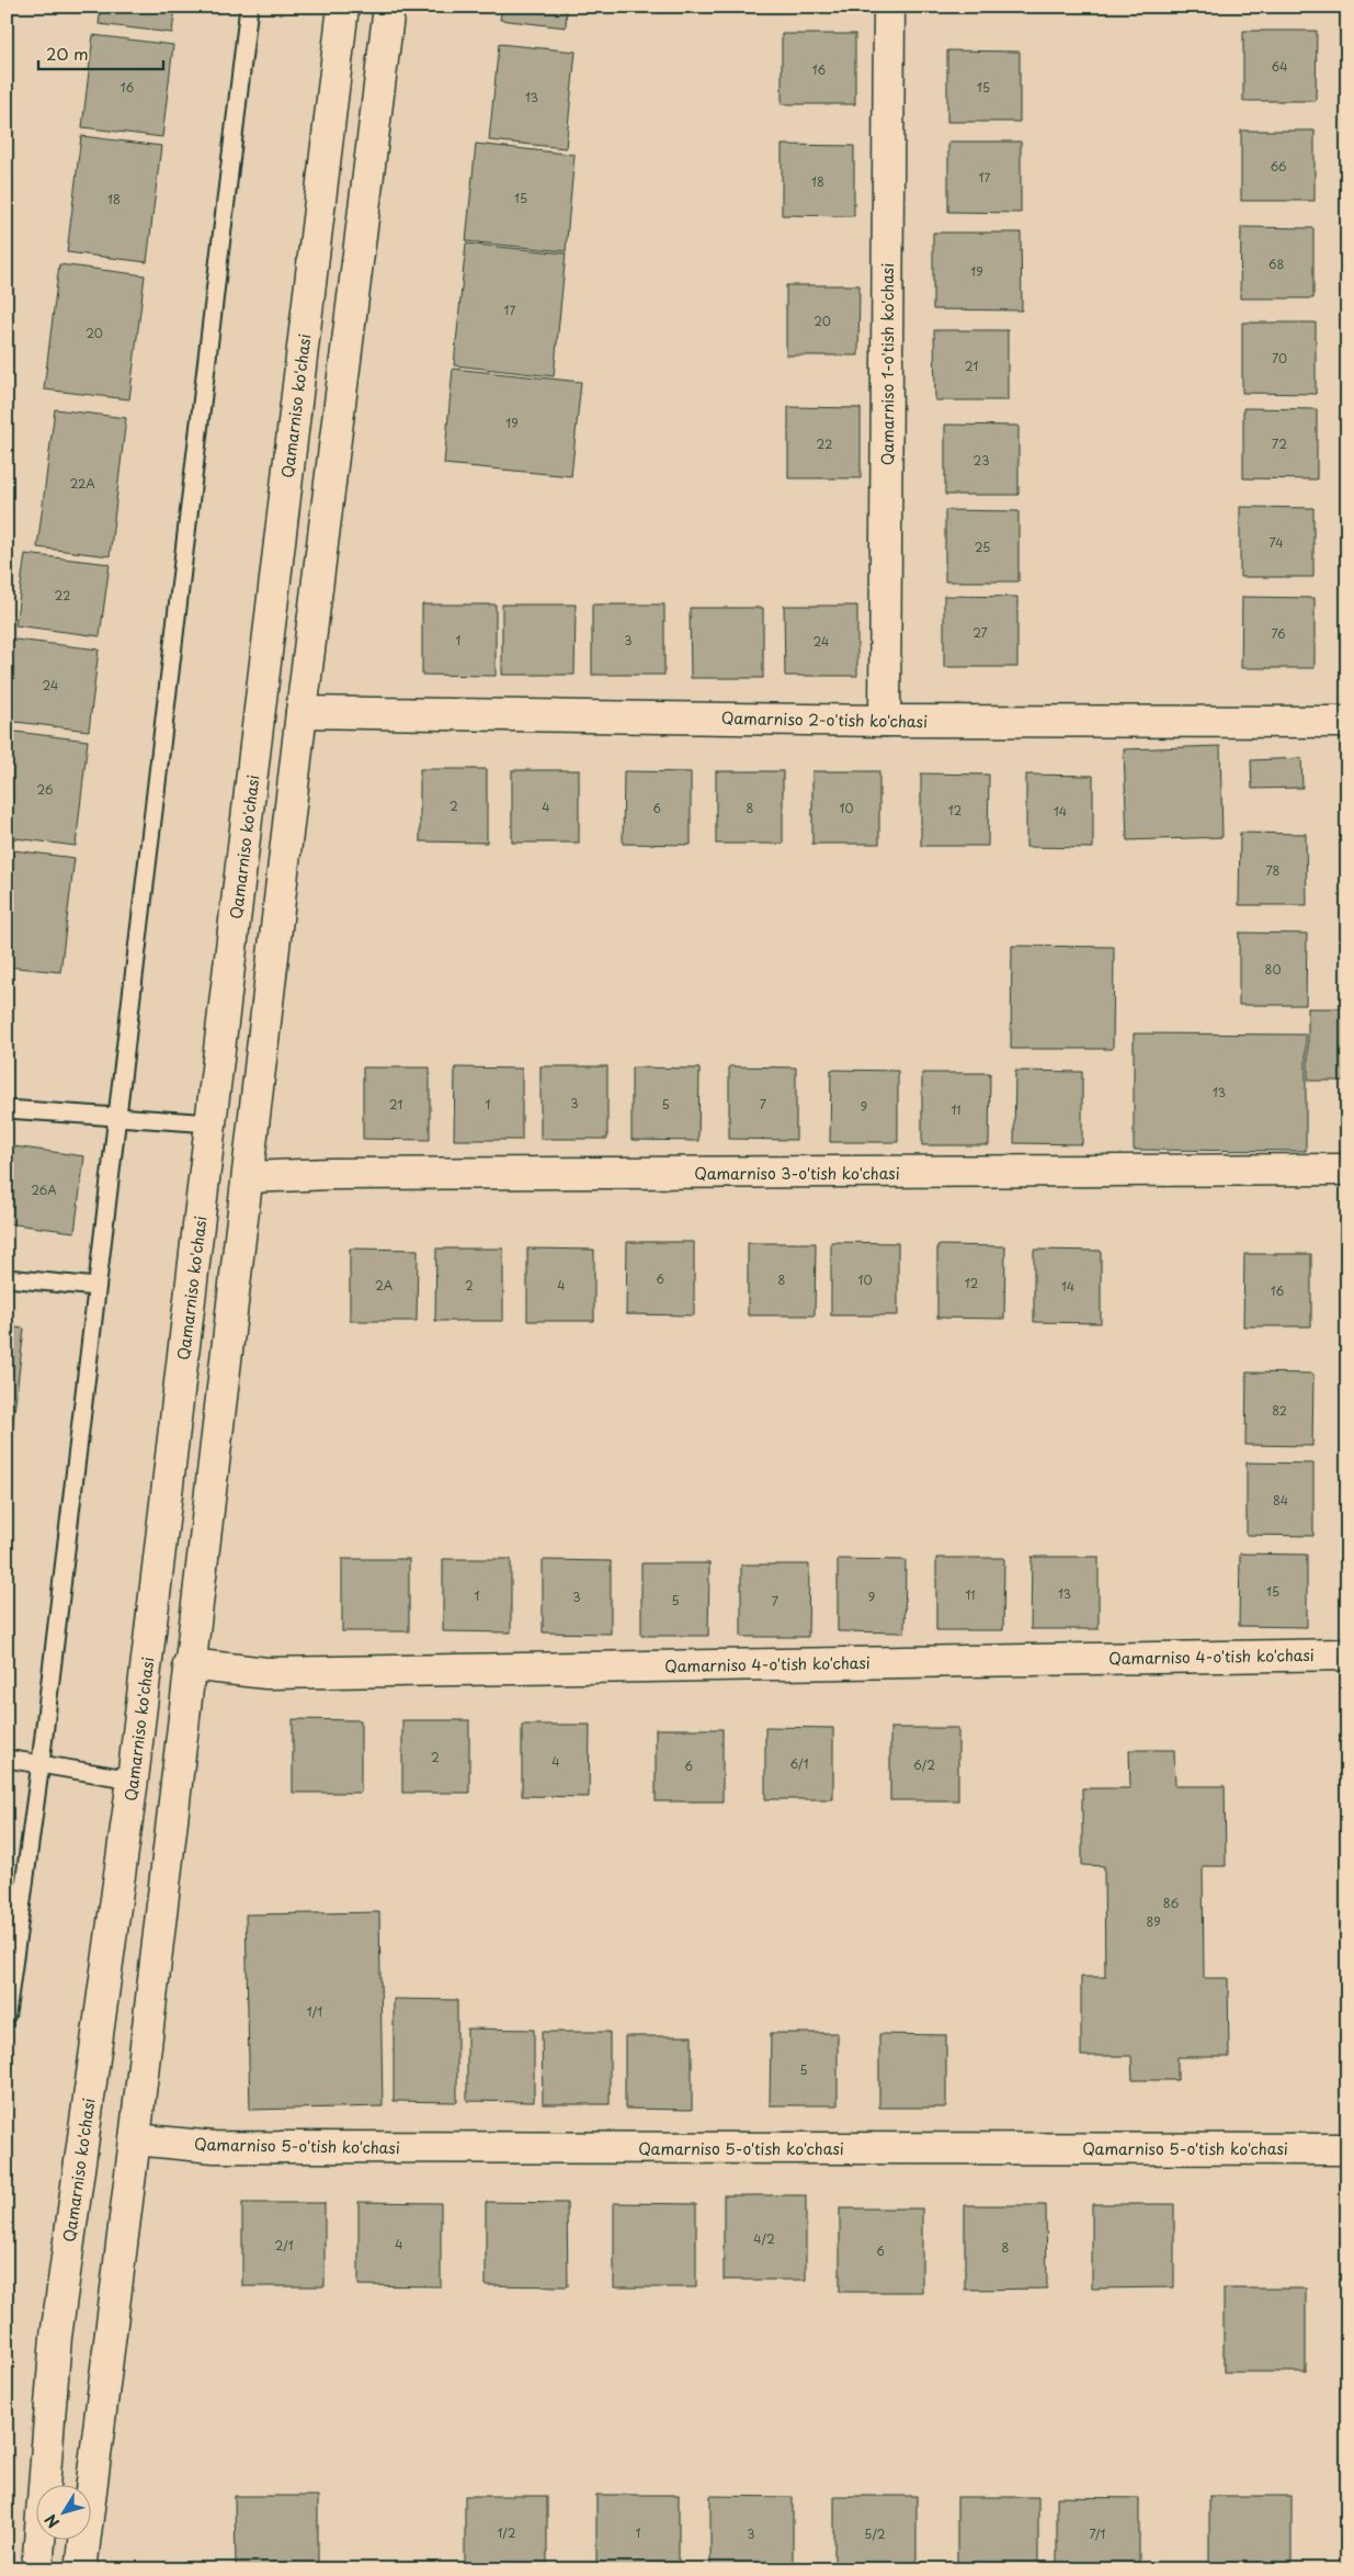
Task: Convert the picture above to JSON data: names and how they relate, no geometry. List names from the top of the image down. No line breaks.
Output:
{"streets":{"street":["Qamarniso 1-o'tish ko'chasi","Qamarniso ko'chasi","Qamarniso 2-o'tish ko'chasi","Qamarniso 3-o'tish ko'chasi","Qamarniso 4-o'tish ko'chasi","Qamarniso 5-o'tish ko'chasi"]},"crossings":[["Qamarniso 1-o'tish ko'chasi","Qamarniso 2-o'tish ko'chasi"]],"house_numbers":["64","16","16","15","13","66","17","18","15","18","68","19","17","20","20","70","21","19","22","72","23","22A","74","25","22","27","76","1","3","24","24","26","2","4","6","8","10","12","14","78","80","13","3","21","1","5","7","9","11","26A","6","8","10","12","2A","2","4","14","16","82","84","15","13","11","1","3","9","5","7","2","4","6/1","6/2","6","86","89","1/1","5","4/2","4","2/1","8","6","1/2","1","3","5/2","7/1"],"scale_bar":"20 m","north":"bottom left"}
